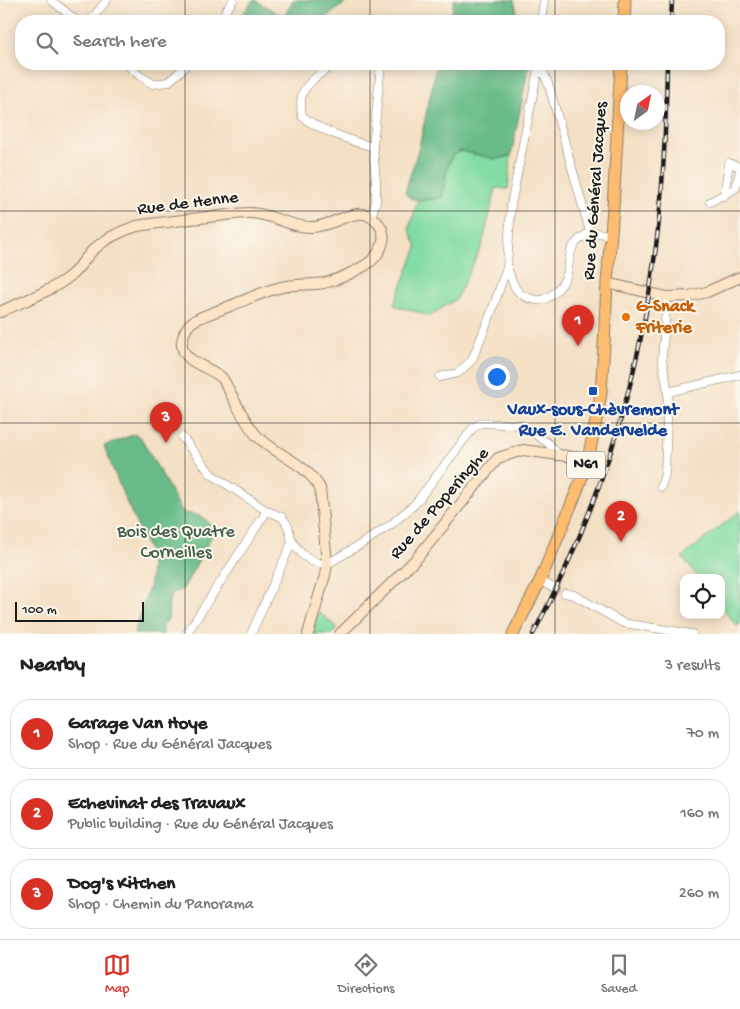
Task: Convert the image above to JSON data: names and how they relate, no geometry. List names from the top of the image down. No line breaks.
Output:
{"streets":{"main road":["Rue du Général Jacques","N61"],"street":["Rue de Henne","Rue de Poperinghe"]},"crossings":[["Rue du Général Jacques","Rue de Poperinghe"]],"parks":["Bois des Quatre Corneilles"],"places":{"other":["G-Snack Friterie"],"transit":["Vaux-sous-Chèvremont Rue E. Vandervelde"]},"scale_bar":"100 m","north":"top right","page":{"search":"Search here","pins":["1","3","2"],"scale":"100 m","heading":["Nearby","3 results"],"list":[{"mark":"1","name":"Garage Van Hoye","note":"Shop · Rue du Général Jacques","value":"70 m"},{"mark":"2","name":"Echevinat des Travaux","note":"Public building · Rue du Général Jacques","value":"160 m"},{"mark":"3","name":"Dog's Kitchen","note":"Shop · Chemin du Panorama","value":"260 m"}],"nav":["Map","Directions","Saved"]}}
